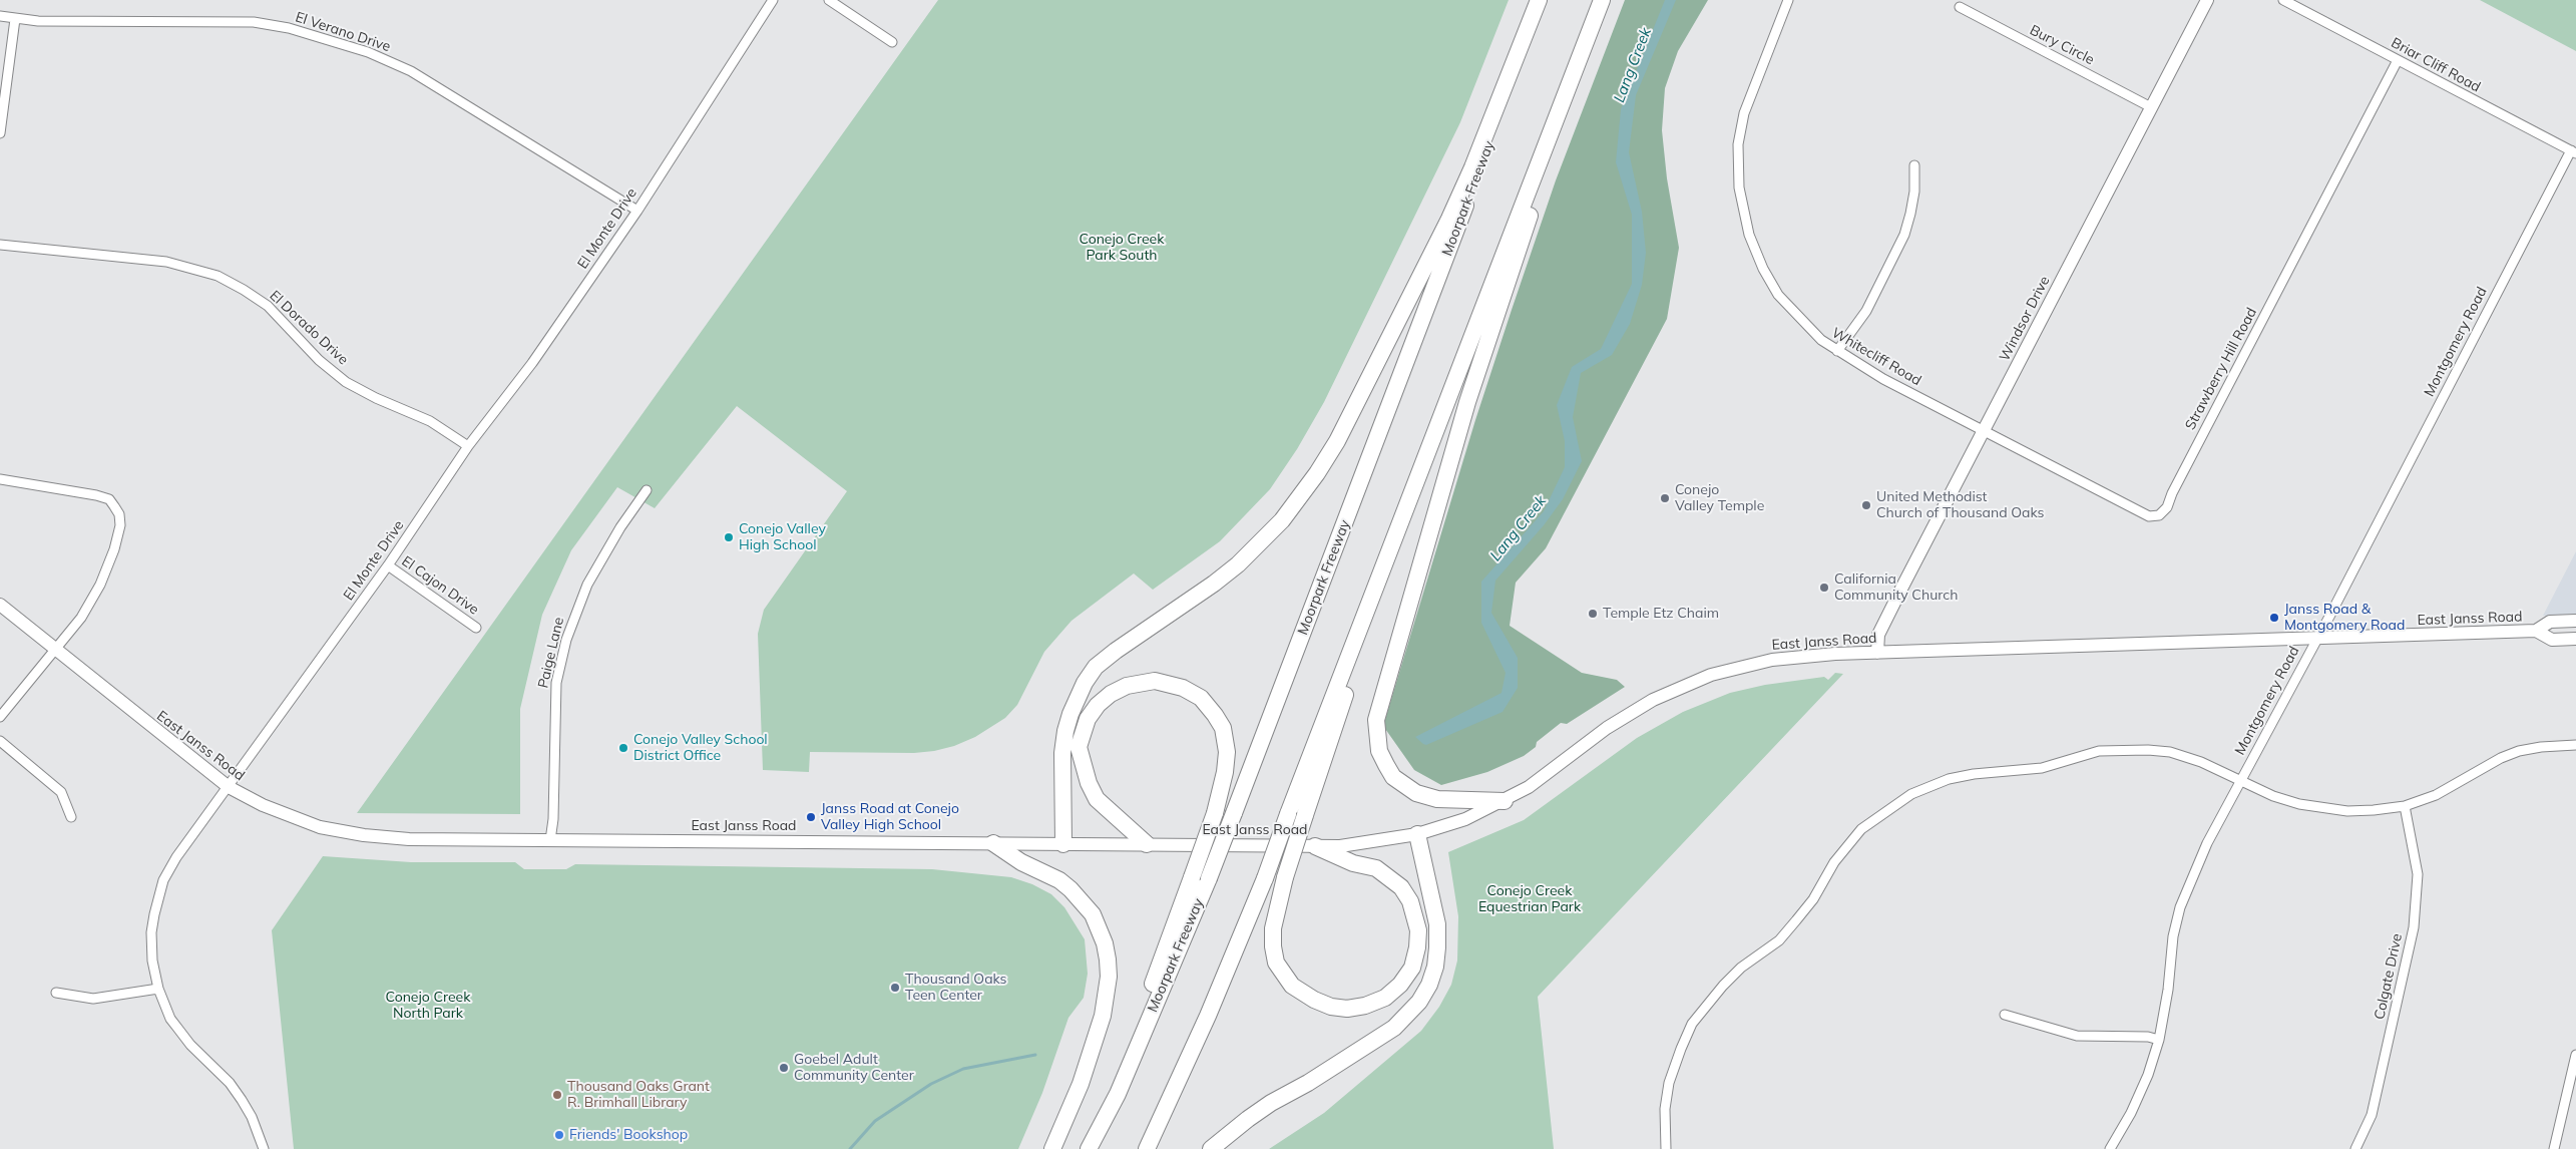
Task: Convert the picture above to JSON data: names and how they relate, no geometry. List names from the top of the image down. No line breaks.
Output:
{"streets":{"highway":["Moorpark Freeway"],"main road":["Windsor Drive","East Janss Road"],"street":["El Verano Drive","Bury Circle","Briar Cliff Road","El Monte Drive","El Dorado Drive","Montgomery Road","Whitecliff Road","Strawberry Hill Road","El Cajon Drive","Paige Lane","Colgate Drive"]},"crossings":[["El Verano Drive","El Monte Drive"],["Bury Circle","Windsor Drive"],["Briar Cliff Road","Montgomery Road"],["Briar Cliff Road","Strawberry Hill Road"],["El Monte Drive","El Dorado Drive"],["El Monte Drive","El Cajon Drive"],["El Monte Drive","East Janss Road"],["Windsor Drive","Whitecliff Road"],["Windsor Drive","Strawberry Hill Road"],["Windsor Drive","East Janss Road"],["Montgomery Road","East Janss Road"],["Whitecliff Road","Strawberry Hill Road"],["East Janss Road","Paige Lane"]],"water":["Lang Creek"],"parks":["Conejo Creek Park South","Conejo Creek Equestrian Park","Conejo Creek North Park"],"places":["Conejo Valley Temple","United Methodist Church of Thousand Oaks","Conejo Valley High School","California Community Church","Temple Etz Chaim","Janss Road & Montgomery Road","Conejo Valley School District Office","Janss Road at Conejo Valley High School","Thousand Oaks Teen Center","Goebel Adult Community Center","Thousand Oaks Grant R. Brimhall Library","Friends' Bookshop"]}
